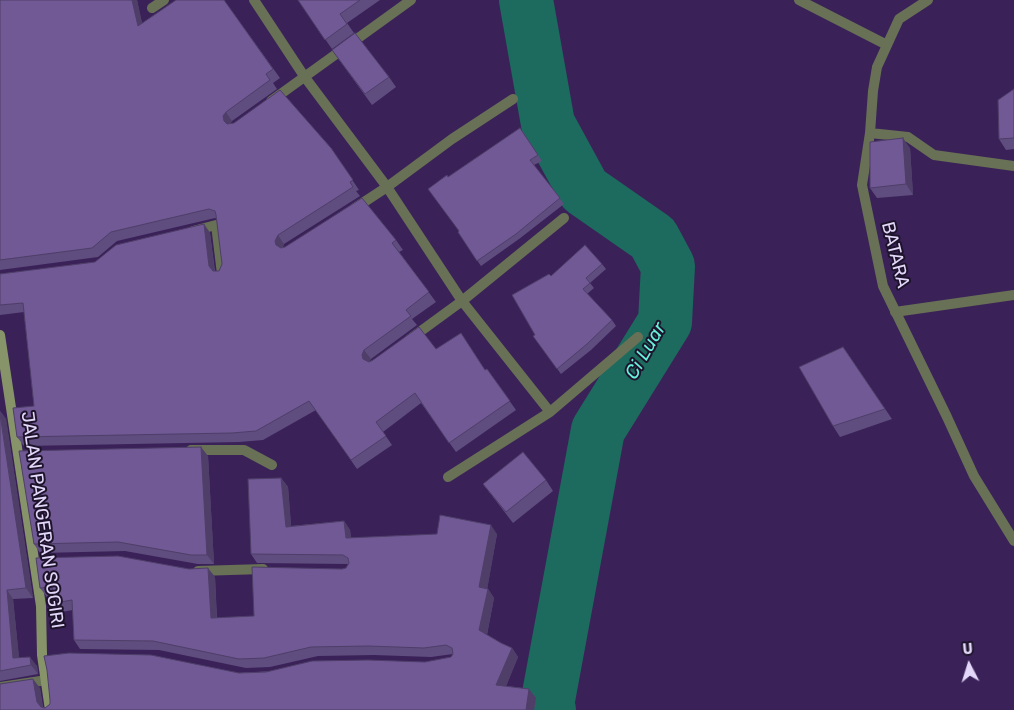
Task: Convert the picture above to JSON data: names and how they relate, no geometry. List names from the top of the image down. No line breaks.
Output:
{"streets":{"street":["BATARA","JALAN PANGERAN SOGIRI"]},"water":["Ci Luar"],"north":"top"}
